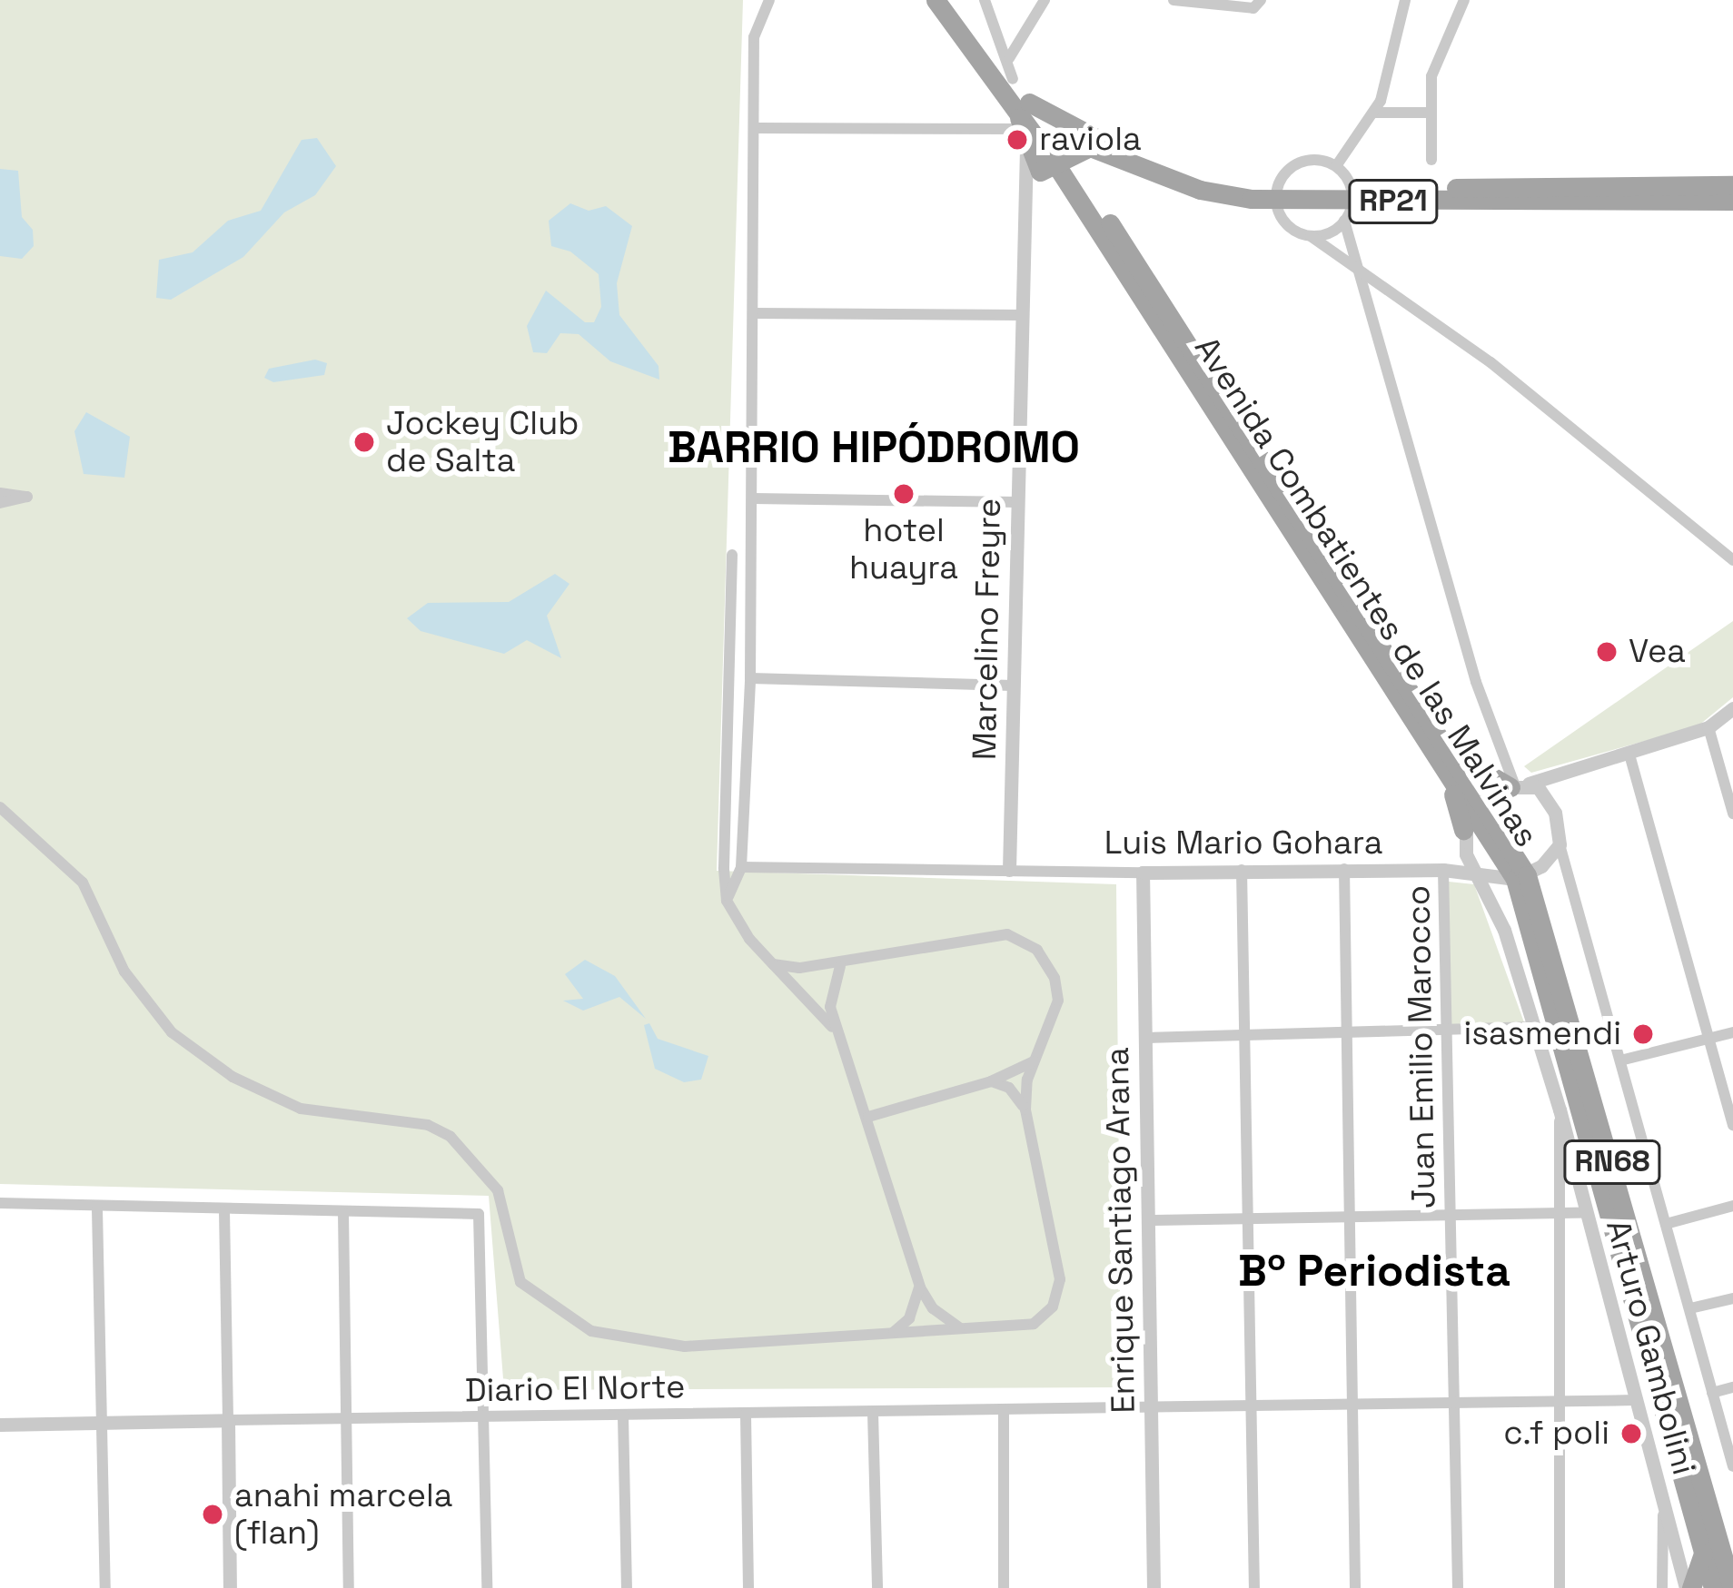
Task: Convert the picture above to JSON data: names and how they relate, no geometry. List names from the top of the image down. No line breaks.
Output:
{"streets":{"main road":["RP21","Avenida Combatientes de las Malvinas","RN68"],"street":["Marcelino Freyre","Luis Mario Gohara","Juan Emilio Marocco","Enrique Santiago Arana","Arturo Gambolini","Diario El Norte"]},"crossings":[["RP21","Avenida Combatientes de las Malvinas"],["Avenida Combatientes de las Malvinas","Luis Mario Gohara"],["Avenida Combatientes de las Malvinas","Juan Emilio Marocco"],["Avenida Combatientes de las Malvinas","Arturo Gambolini"],["Marcelino Freyre","Luis Mario Gohara"],["Luis Mario Gohara","Juan Emilio Marocco"],["Luis Mario Gohara","Enrique Santiago Arana"],["Luis Mario Gohara","Arturo Gambolini"],["Juan Emilio Marocco","Arturo Gambolini"],["Juan Emilio Marocco","Diario El Norte"],["Enrique Santiago Arana","Diario El Norte"],["Arturo Gambolini","Diario El Norte"]],"districts":["BARRIO HIPÓDROMO","Bº Periodista"],"places":["raviola","Jockey Club de Salta","hotel huayra","Vea","isasmendi","c.f poli","anahi marcela (flan)"]}
